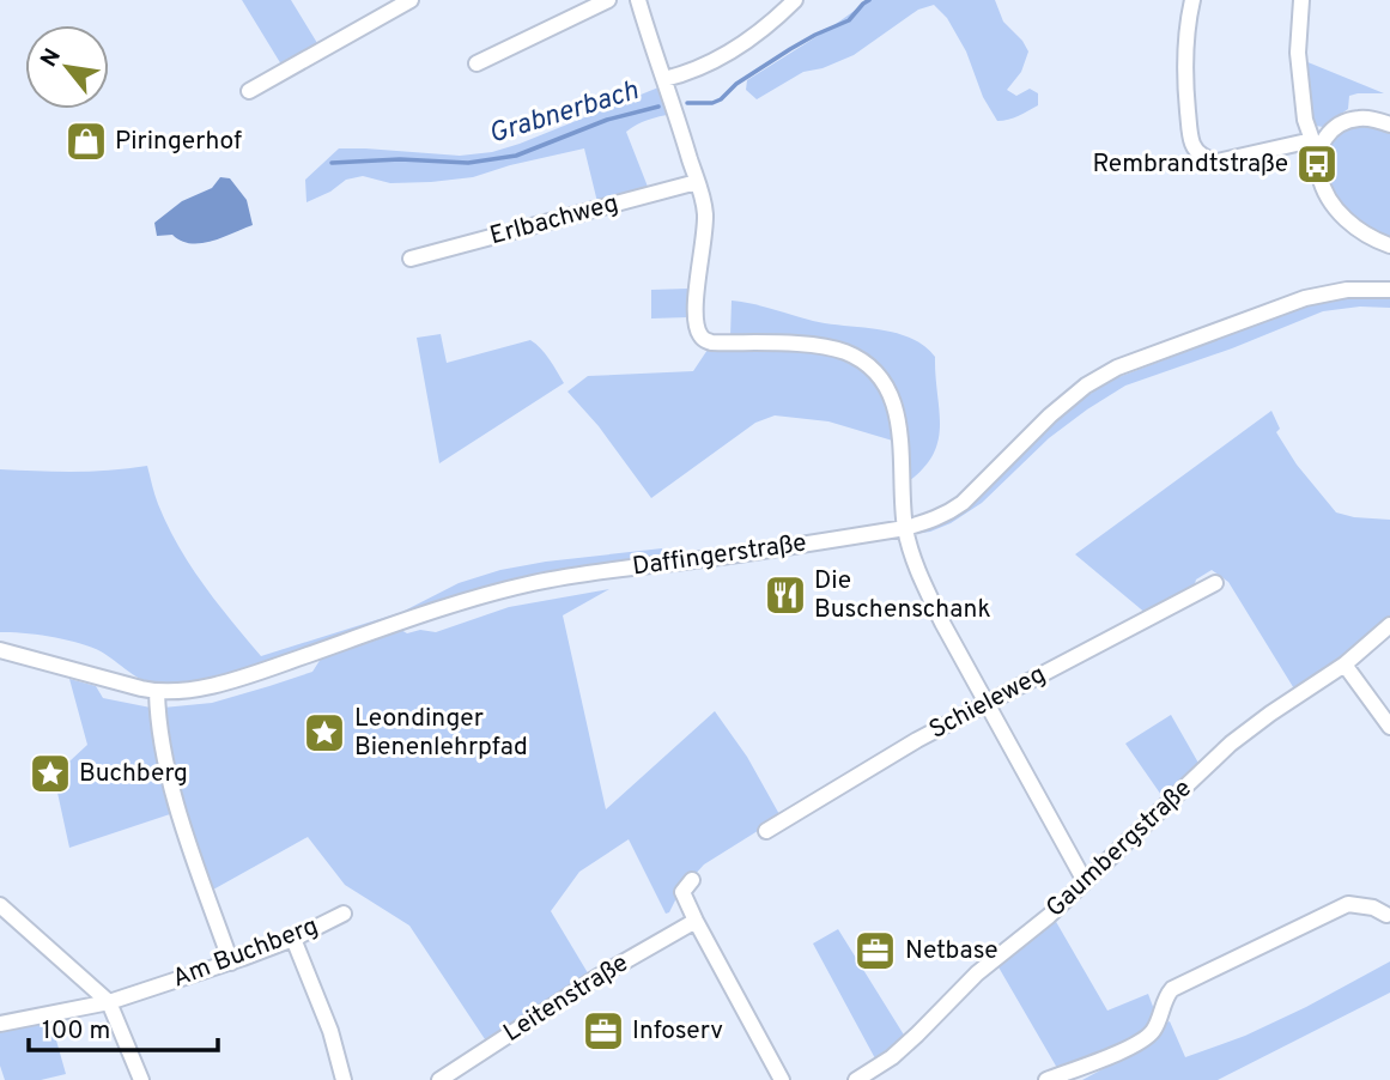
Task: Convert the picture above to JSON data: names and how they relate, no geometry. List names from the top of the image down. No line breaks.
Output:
{"streets":{"street":["Erlbachweg","Daffingerstraße","Schieleweg","Gaumbergstraße","Am Buchberg","Leitenstraße"]},"water":["Grabnerbach"],"places":{"shop":["Piringerhof"],"bus stop":["Rembrandtstraße"],"restaurant":["Die Buschenschank"],"place":["Leondinger Bienenlehrpfad","Buchberg"],"office":["Netbase","Infoserv"]},"scale_bar":"100 m","north":"top left"}
